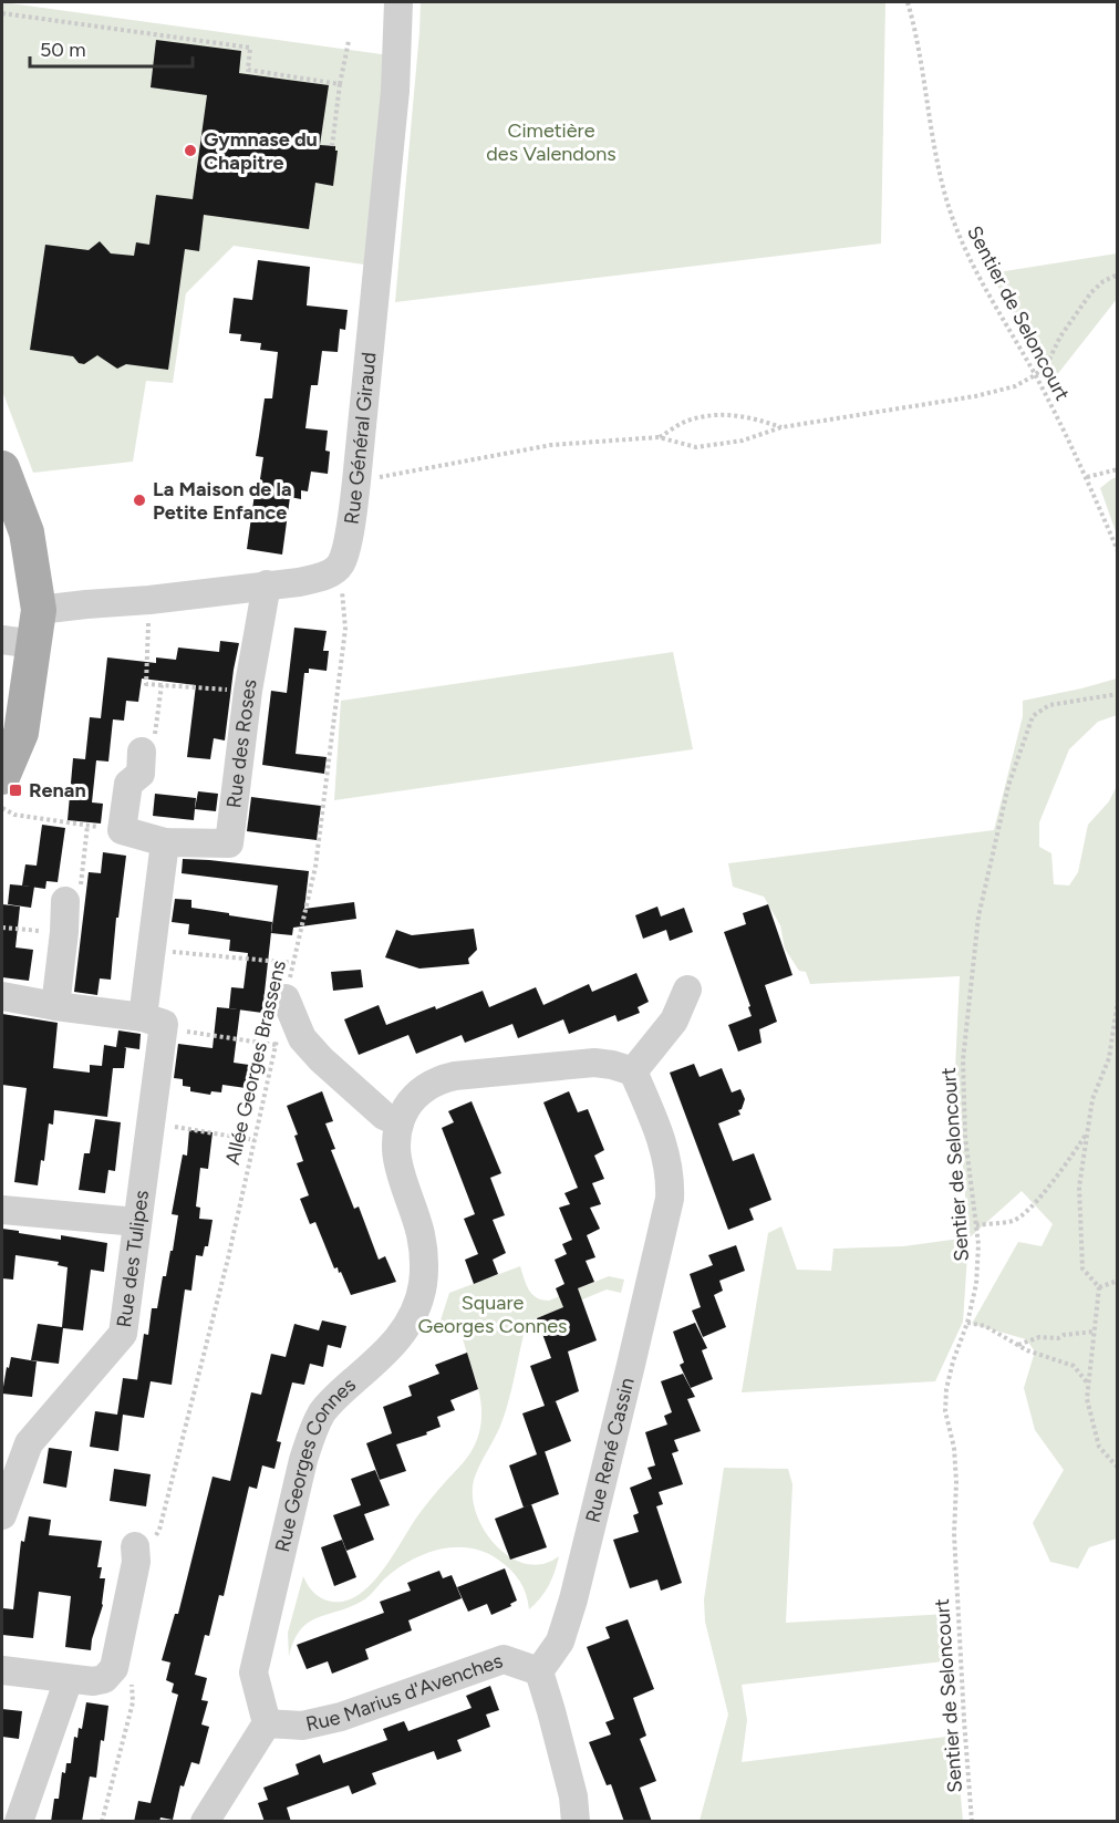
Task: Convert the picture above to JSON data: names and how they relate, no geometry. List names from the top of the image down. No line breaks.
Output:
{"streets":{"street":["Rue Général Giraud","Rue des Roses","Rue des Tulipes","Rue René Cassin","Rue Georges Connes","Rue Marius d'Avenches"],"path":["Sentier de Seloncourt","Allée Georges Brassens"]},"crossings":[["Rue Général Giraud","Allée Georges Brassens"],["Rue René Cassin","Rue Georges Connes"],["Rue René Cassin","Rue Marius d'Avenches"],["Rue Georges Connes","Rue Marius d'Avenches"]],"parks":["Cimetière des Valendons","Square Georges Connes"],"places":{"other":["Gymnase du Chapitre","La Maison de la Petite Enfance"],"transit":["Renan"]},"scale_bar":"50 m"}
